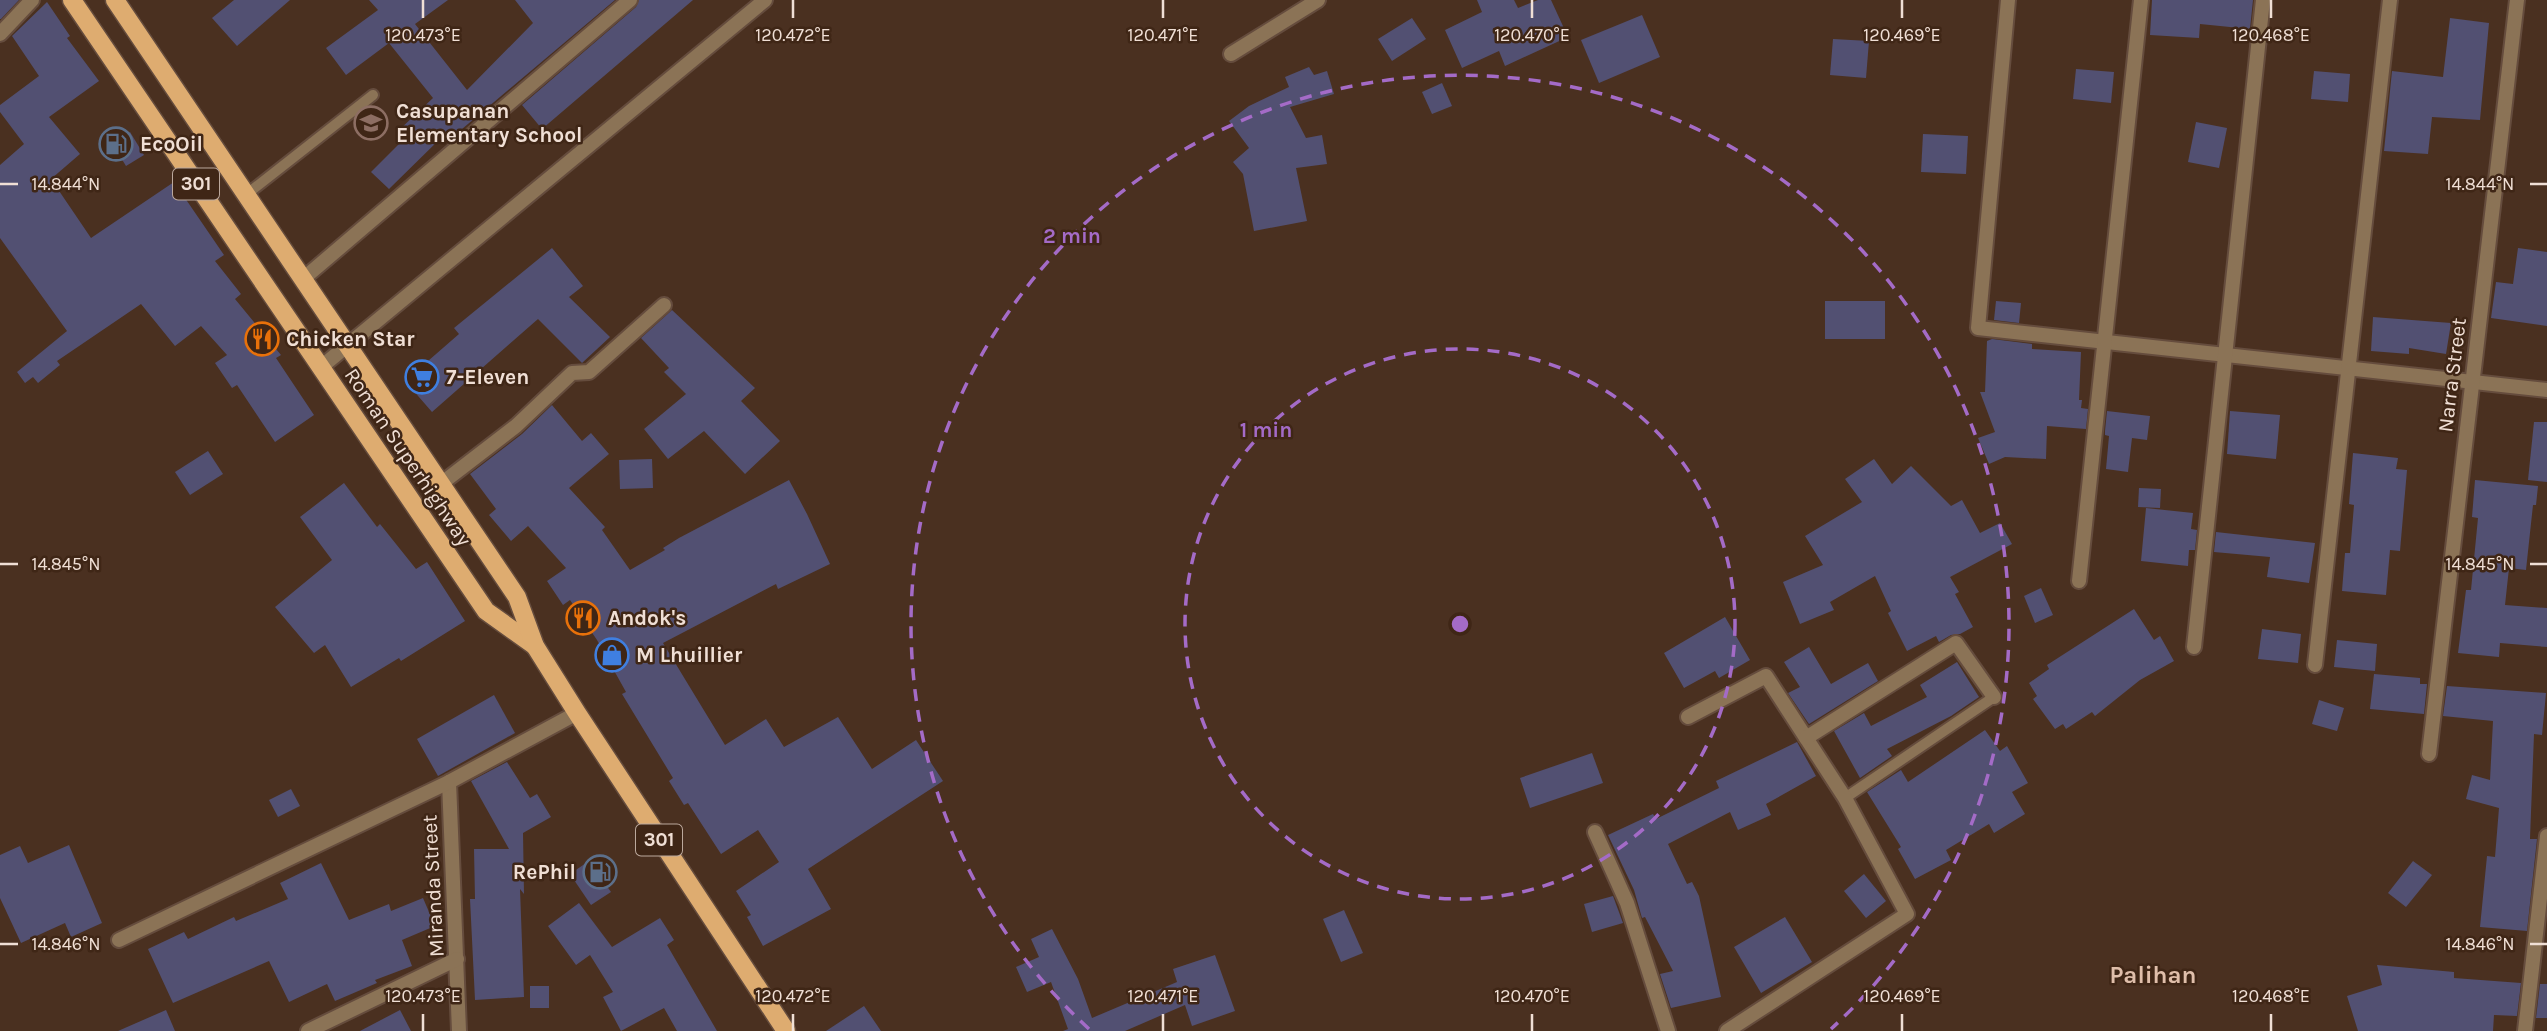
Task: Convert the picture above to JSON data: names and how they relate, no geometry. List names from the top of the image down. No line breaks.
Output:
{"streets":{"main road":["301","Roman Superhighway"],"street":["Narra Street","Miranda Street"]},"districts":["Palihan"],"places":{"school or university":["Casupanan Elementary School"],"fuel station":["EcoOil","RePhil"],"restaurant":["Chicken Star","Andok's"],"supermarket":["7-Eleven"],"shop":["M Lhuillier"]},"coordinates":["120.473°E","120.472°E","120.471°E","120.470°E","120.469°E","120.468°E","14.844°N","14.845°N","14.846°N"],"rings":["2 min","1 min"]}
